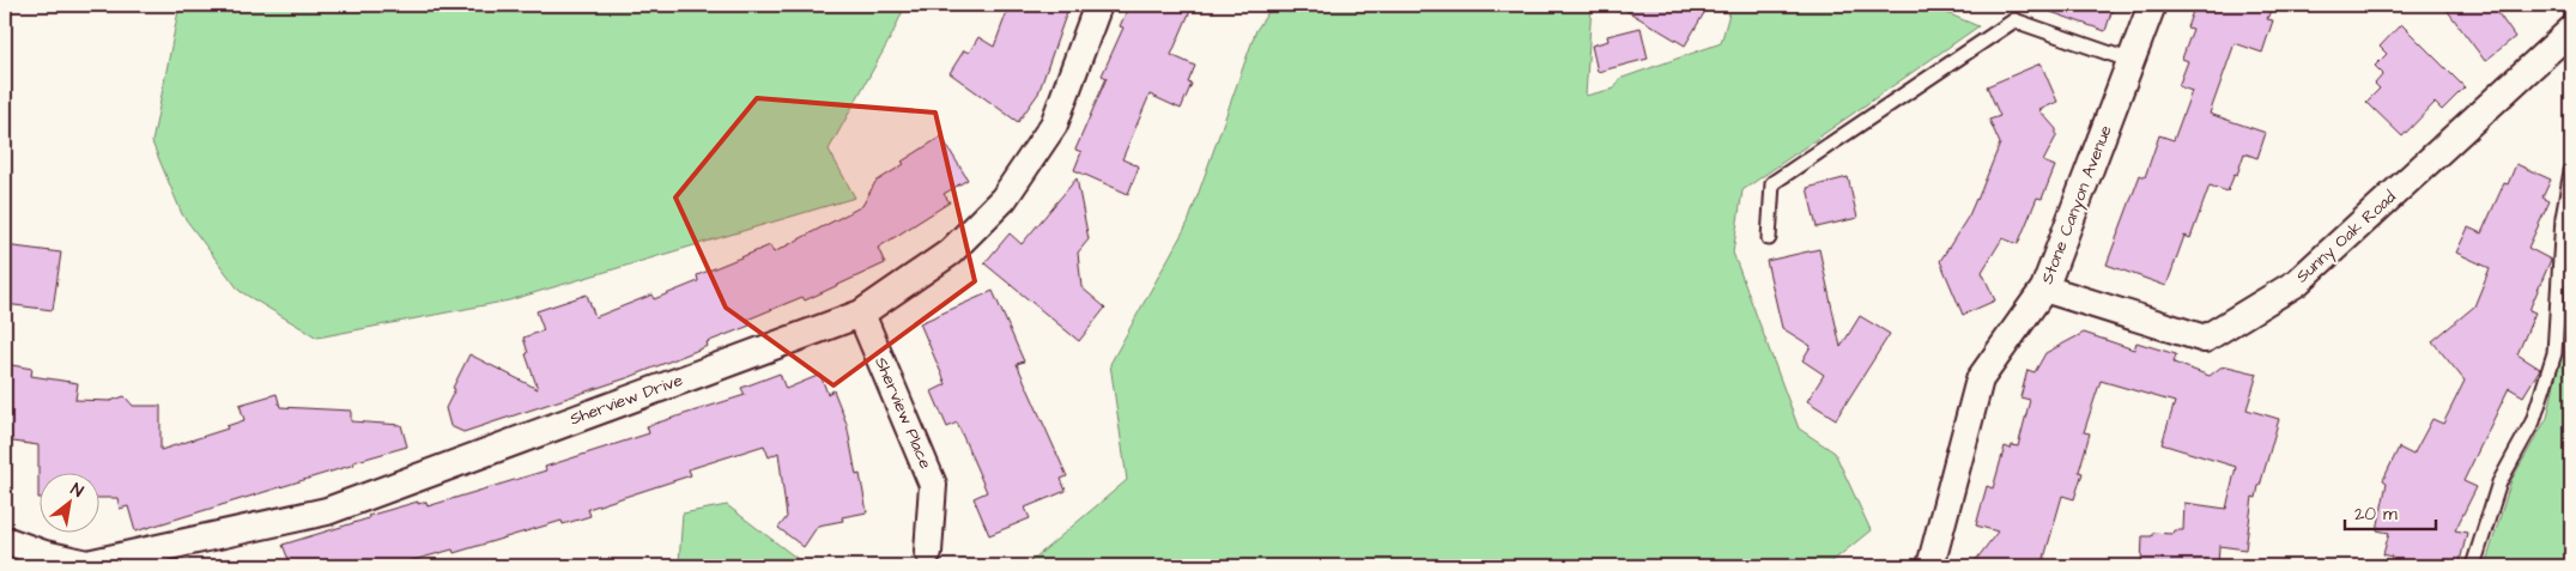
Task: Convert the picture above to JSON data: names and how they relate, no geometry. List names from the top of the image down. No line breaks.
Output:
{"streets":{"street":["Stone Canyon Avenue","Sunny Oak Road","Sherview Drive","Sherview Place"]},"crossings":[["Stone Canyon Avenue","Sunny Oak Road"],["Sherview Drive","Sherview Place"]],"scale_bar":"20 m","north":"top right"}
